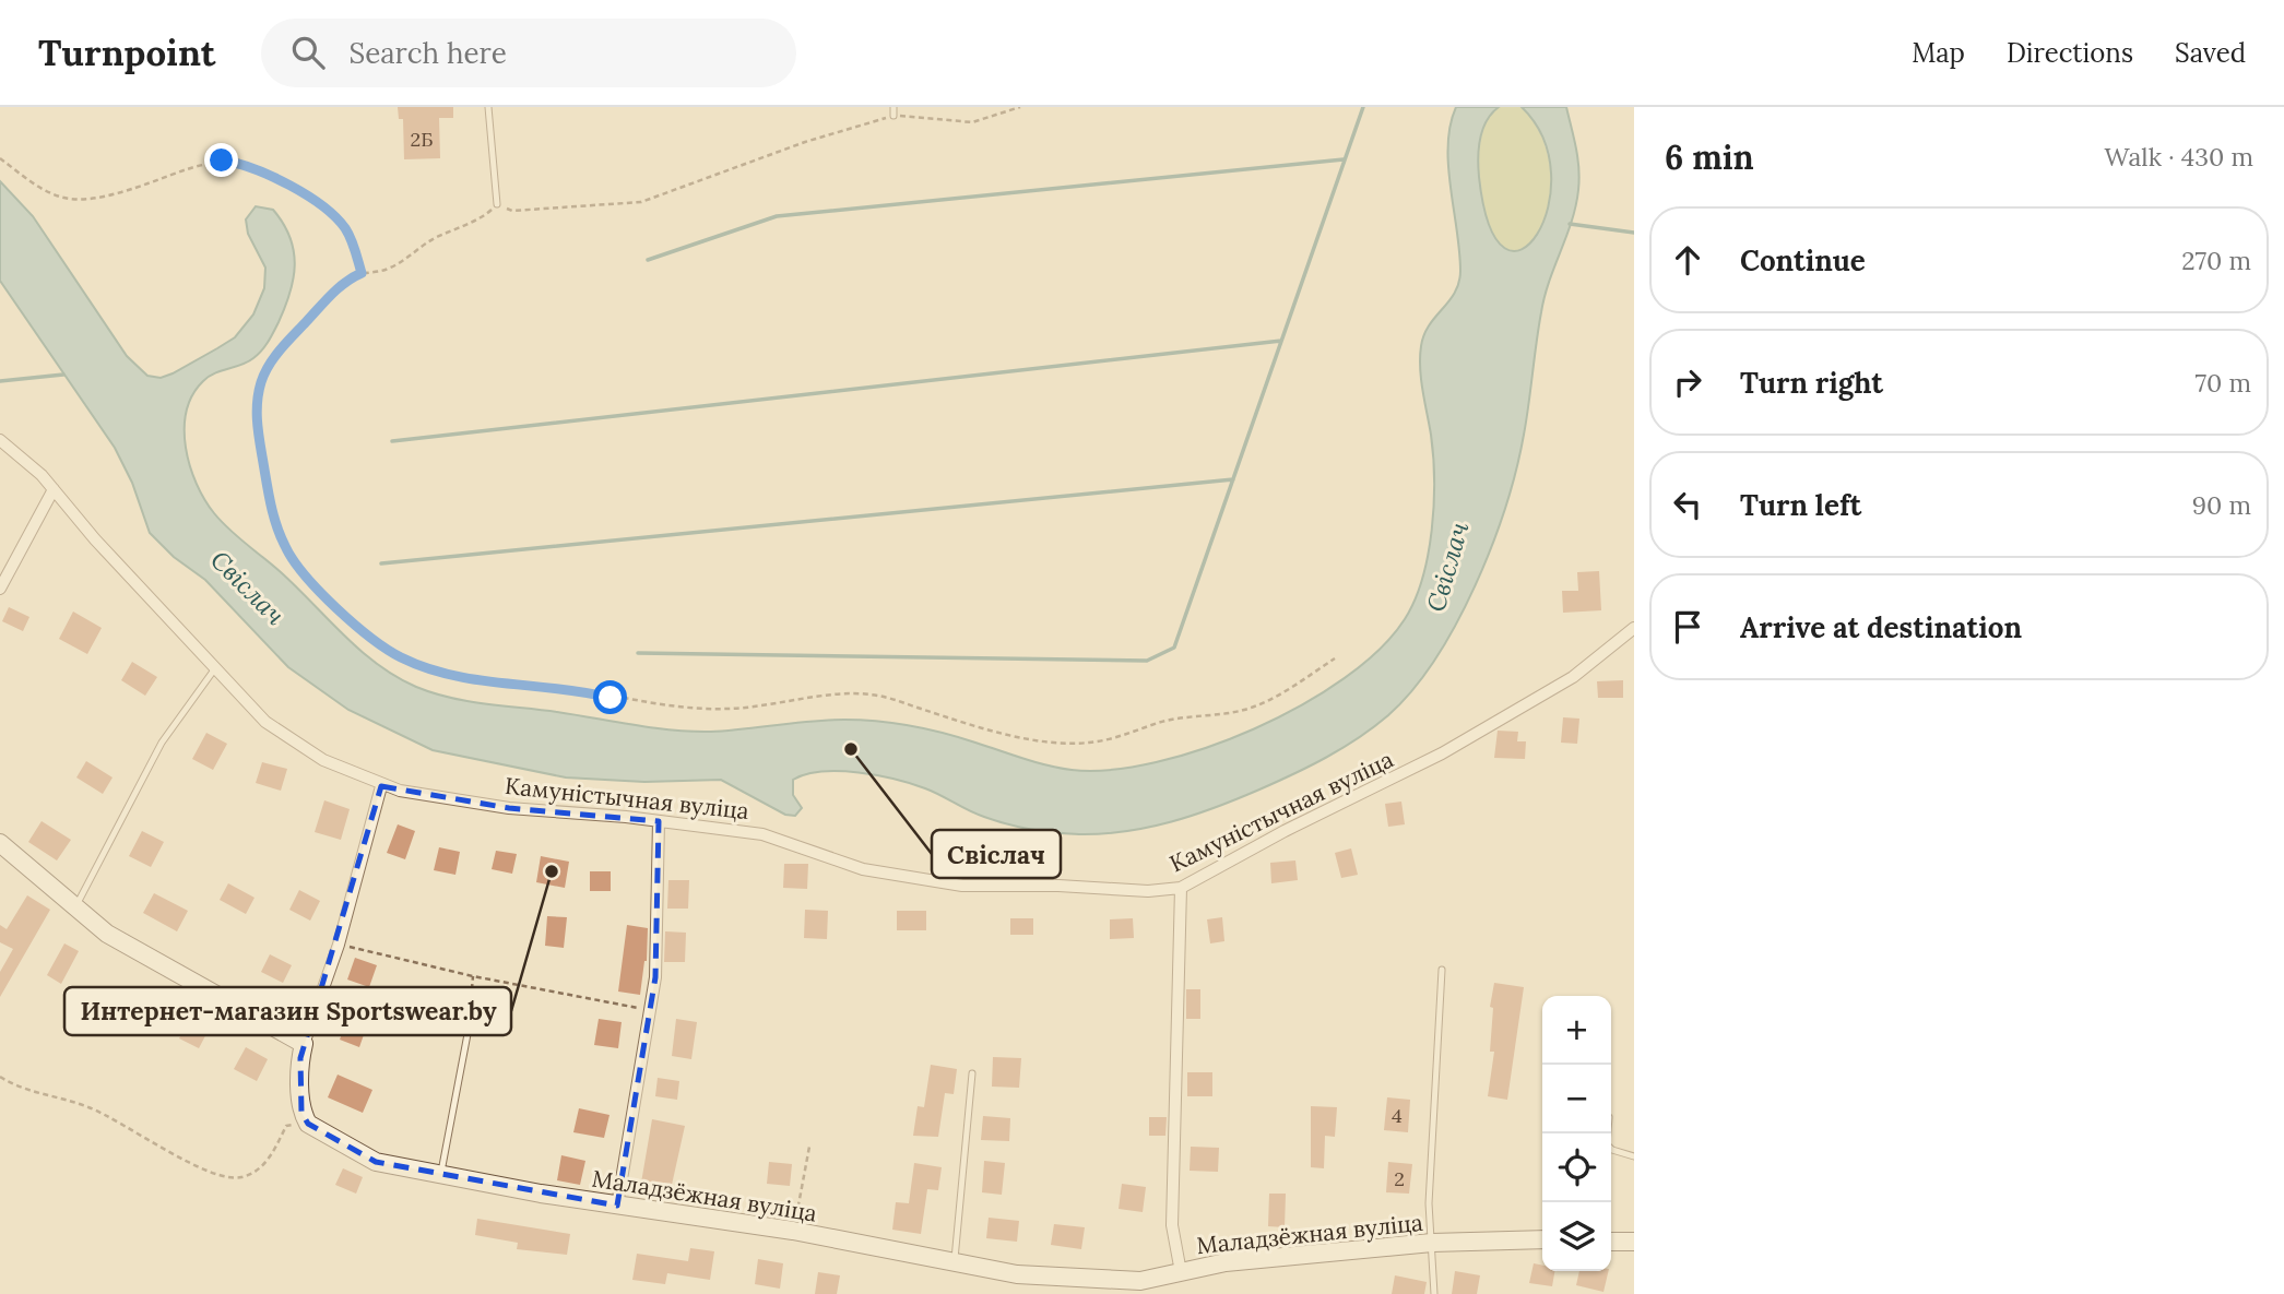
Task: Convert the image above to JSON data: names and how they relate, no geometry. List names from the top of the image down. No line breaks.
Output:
{"streets":{"street":["Камуністычная вуліца","Маладзёжная вуліца"]},"water":["Свіслач"],"places":["Свіслач","Интернет-магазин Sportswear.by"],"house_numbers":["2Б","4","2"],"page":{"header":"Turnpoint","search":"Search here","nav":["Map","Directions","Saved"],"heading":["6 min","Walk · 430 m"],"list":[["Continue","270 m"],["Turn right","70 m"],["Turn left","90 m"],"Arrive at destination"],"map_buttons":["+","−"]}}
